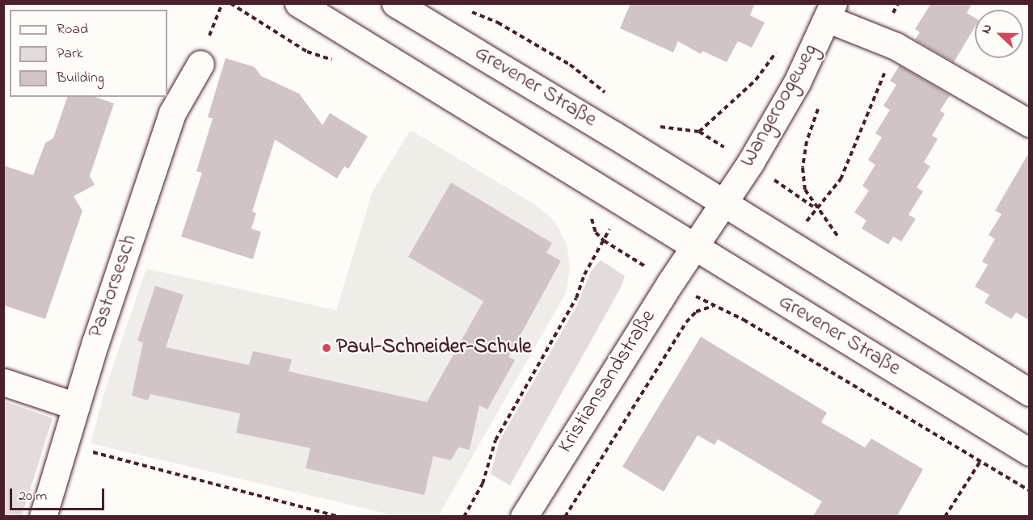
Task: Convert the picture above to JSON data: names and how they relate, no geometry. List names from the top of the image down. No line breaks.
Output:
{"streets":{"main road":["Grevener Straße","Wangeroogeweg","Pastorsesch","Kristiansandstraße"]},"crossings":[["Grevener Straße","Wangeroogeweg"],["Grevener Straße","Kristiansandstraße"]],"places":["Paul-Schneider-Schule"],"legend":["Road","Park","Building"],"scale_bar":"20 m","north":"left"}
